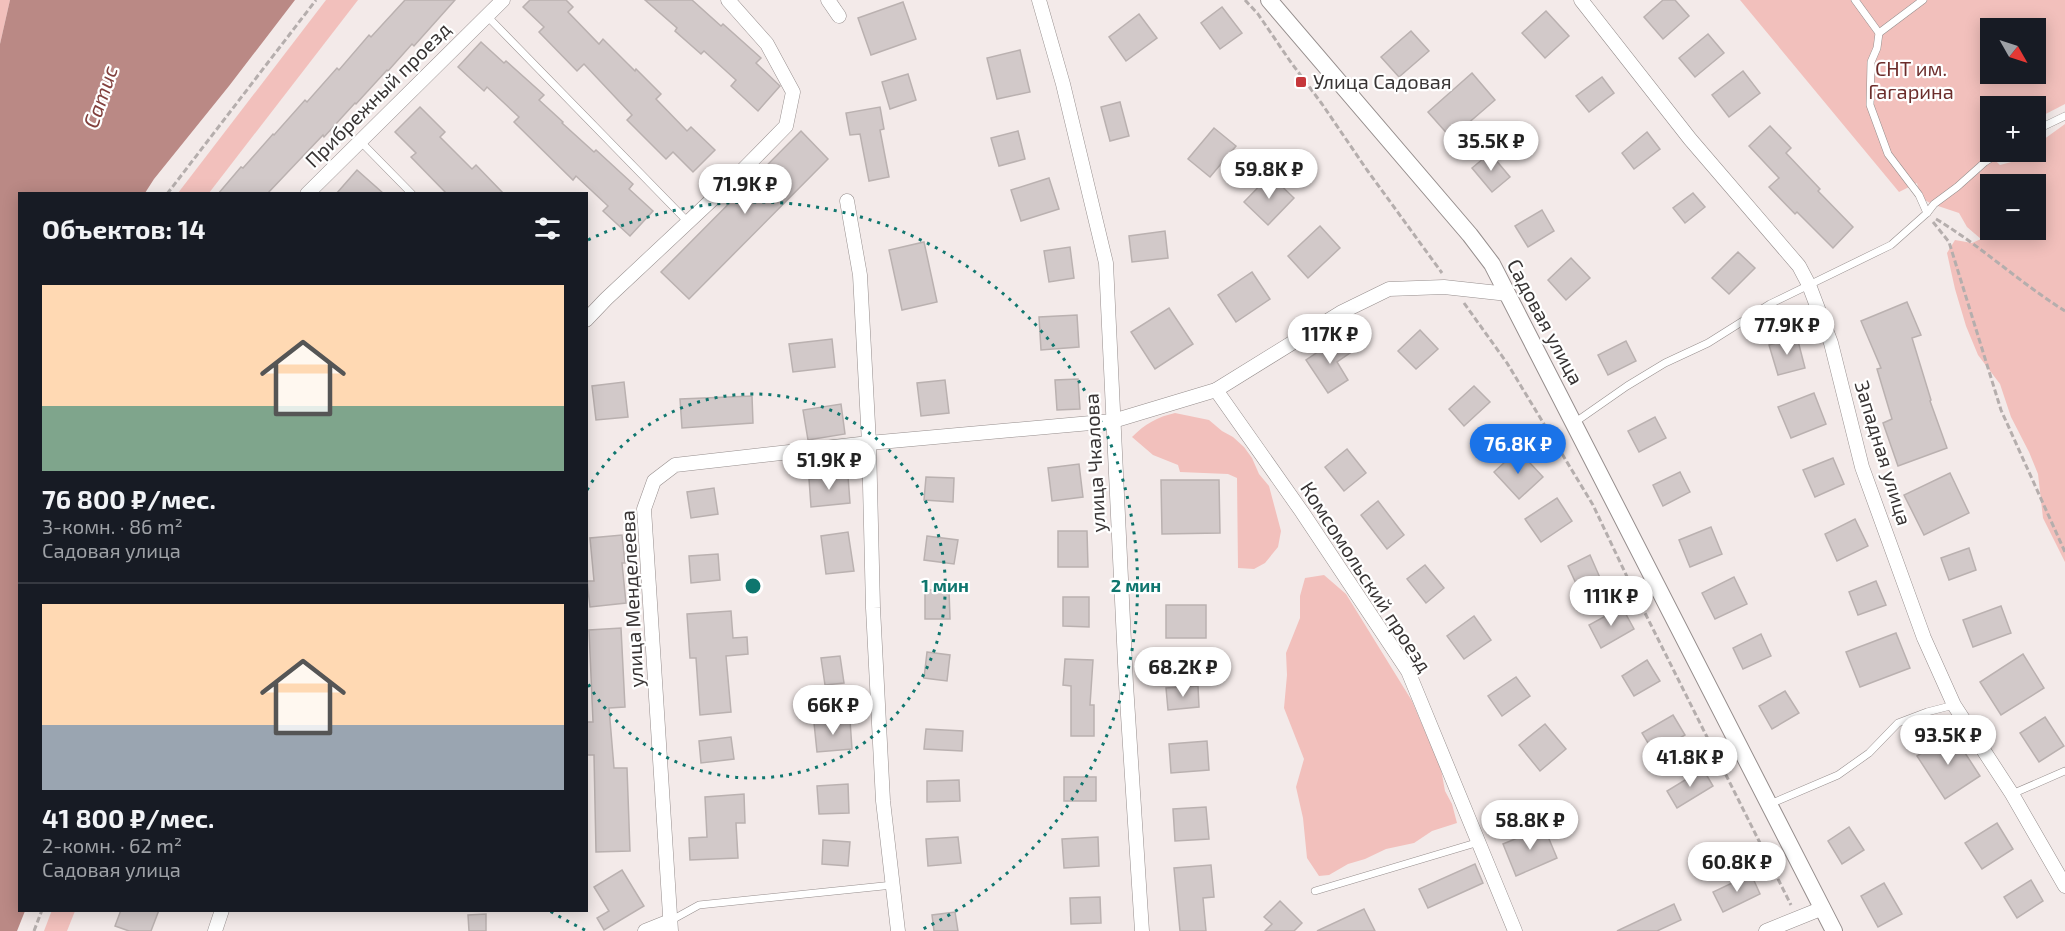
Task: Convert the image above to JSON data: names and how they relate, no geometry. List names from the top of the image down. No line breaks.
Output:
{"streets":{"street":["Прибрежный проезд","Садовая улица","Западная улица","улица Чкалова","Комсомольский проезд","улица Менделеева"]},"crossings":[["Садовая улица","улица Менделеева"],["улица Чкалова","улица Менделеева"],["Комсомольский проезд","улица Менделеева"]],"water":["Сатис"],"parks":["СНТ им. Гагарина"],"places":{"transit":["Улица Садовая"]},"north":"bottom right","page":{"map_buttons":["+","−"],"price":["35.5K ₽","59.8K ₽","71.9K ₽","77.9K ₽","117K ₽","76.8K ₽","51.9K ₽","111K ₽","68.2K ₽","66K ₽","93.5K ₽","41.8K ₽","58.8K ₽","60.8K ₽"],"heading":"Объектов: 14","list":[{"name":"76 800 ₽/мес.","note":"3-комн. · 86 m² · Садовая улица"},{"name":"41 800 ₽/мес.","note":"2-комн. · 62 m² · Садовая улица"}]},"rings":["1 мин","2 мин"]}
